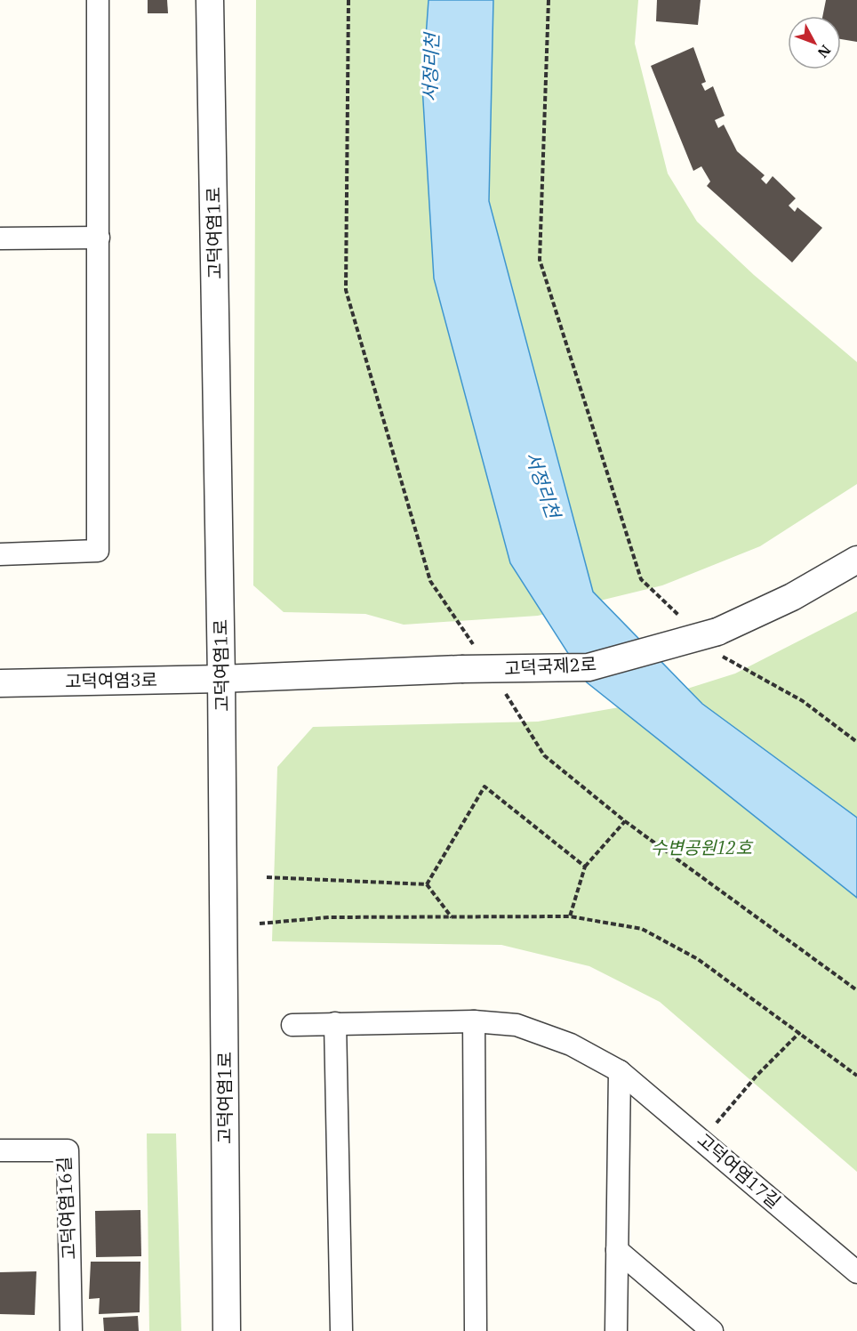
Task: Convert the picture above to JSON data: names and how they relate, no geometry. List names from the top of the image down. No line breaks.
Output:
{"streets":{"street":["고덕여염1로","고덕국제2로","고덕여염3로","고덕여염17길","고덕여염16길"]},"crossings":[["고덕여염1로","고덕국제2로"],["고덕여염1로","고덕여염3로"],["고덕국제2로","고덕여염3로"]],"water":["서정리천"],"parks":["수변공원12호"],"north":"bottom right"}
